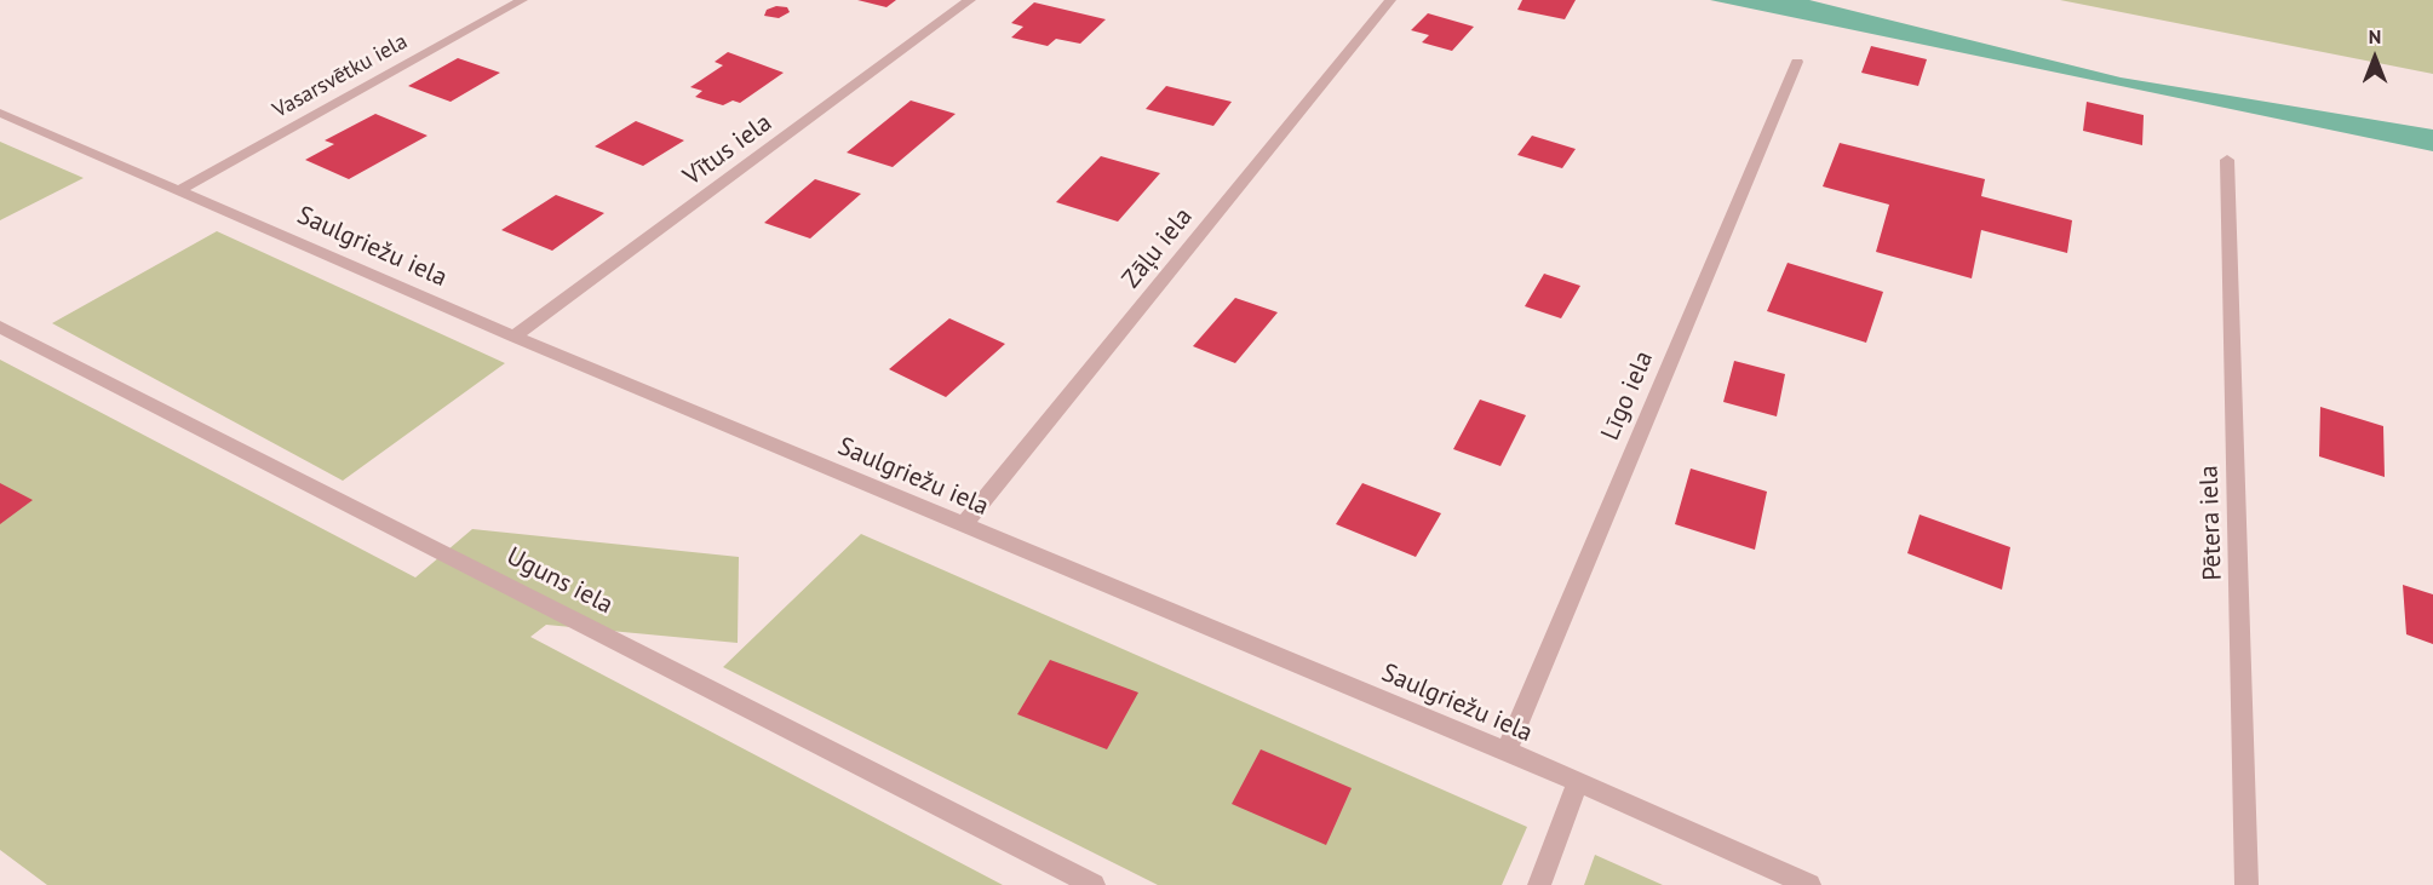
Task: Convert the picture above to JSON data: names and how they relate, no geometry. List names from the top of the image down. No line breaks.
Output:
{"streets":{"street":["Vasarsvētku iela","Vītus iela","Saulgriežu iela","Zāļu iela","Līgo iela","Pētera iela","Uguns iela"]},"crossings":[["Vasarsvētku iela","Saulgriežu iela"],["Vītus iela","Saulgriežu iela"],["Saulgriežu iela","Zāļu iela"],["Saulgriežu iela","Līgo iela"]],"north":"top"}
